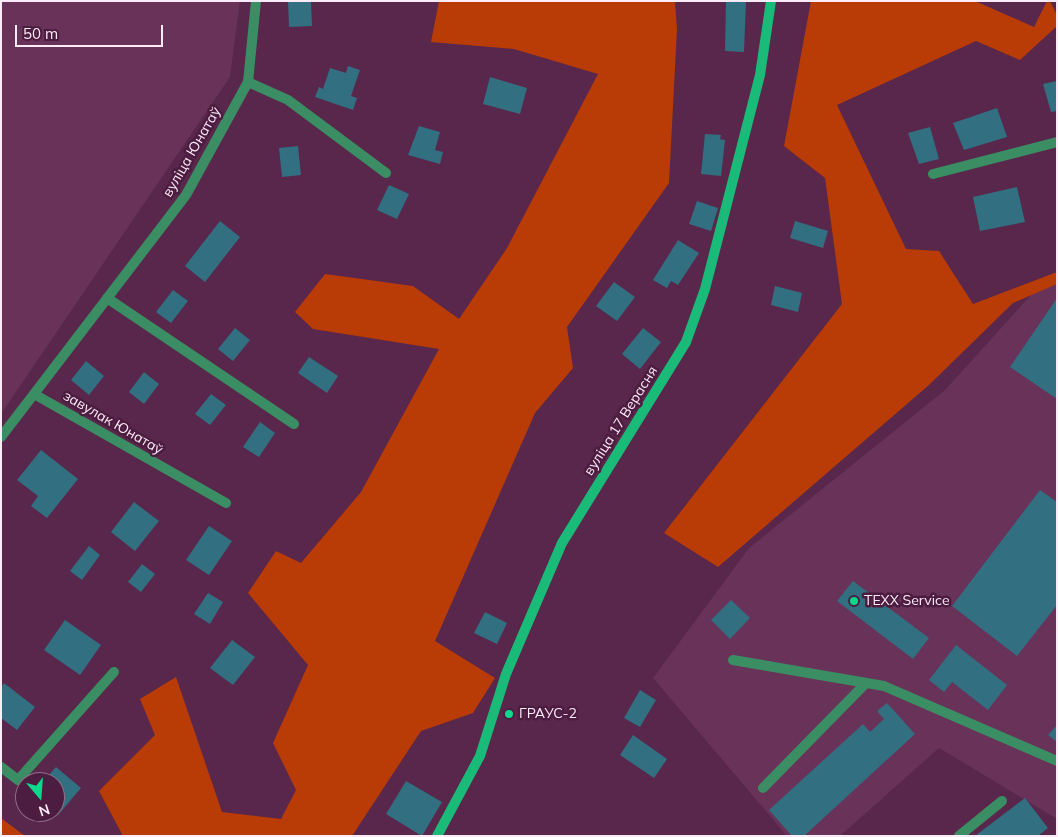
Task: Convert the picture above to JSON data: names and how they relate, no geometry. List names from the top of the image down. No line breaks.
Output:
{"streets":{"street":["вуліца Юнатаў","вуліца 17 Верасня","завулак Юнатаў"]},"crossings":[["вуліца Юнатаў","завулак Юнатаў"]],"places":["TEXX Service","ГРАУС-2"],"scale_bar":"50 m","north":"bottom"}
